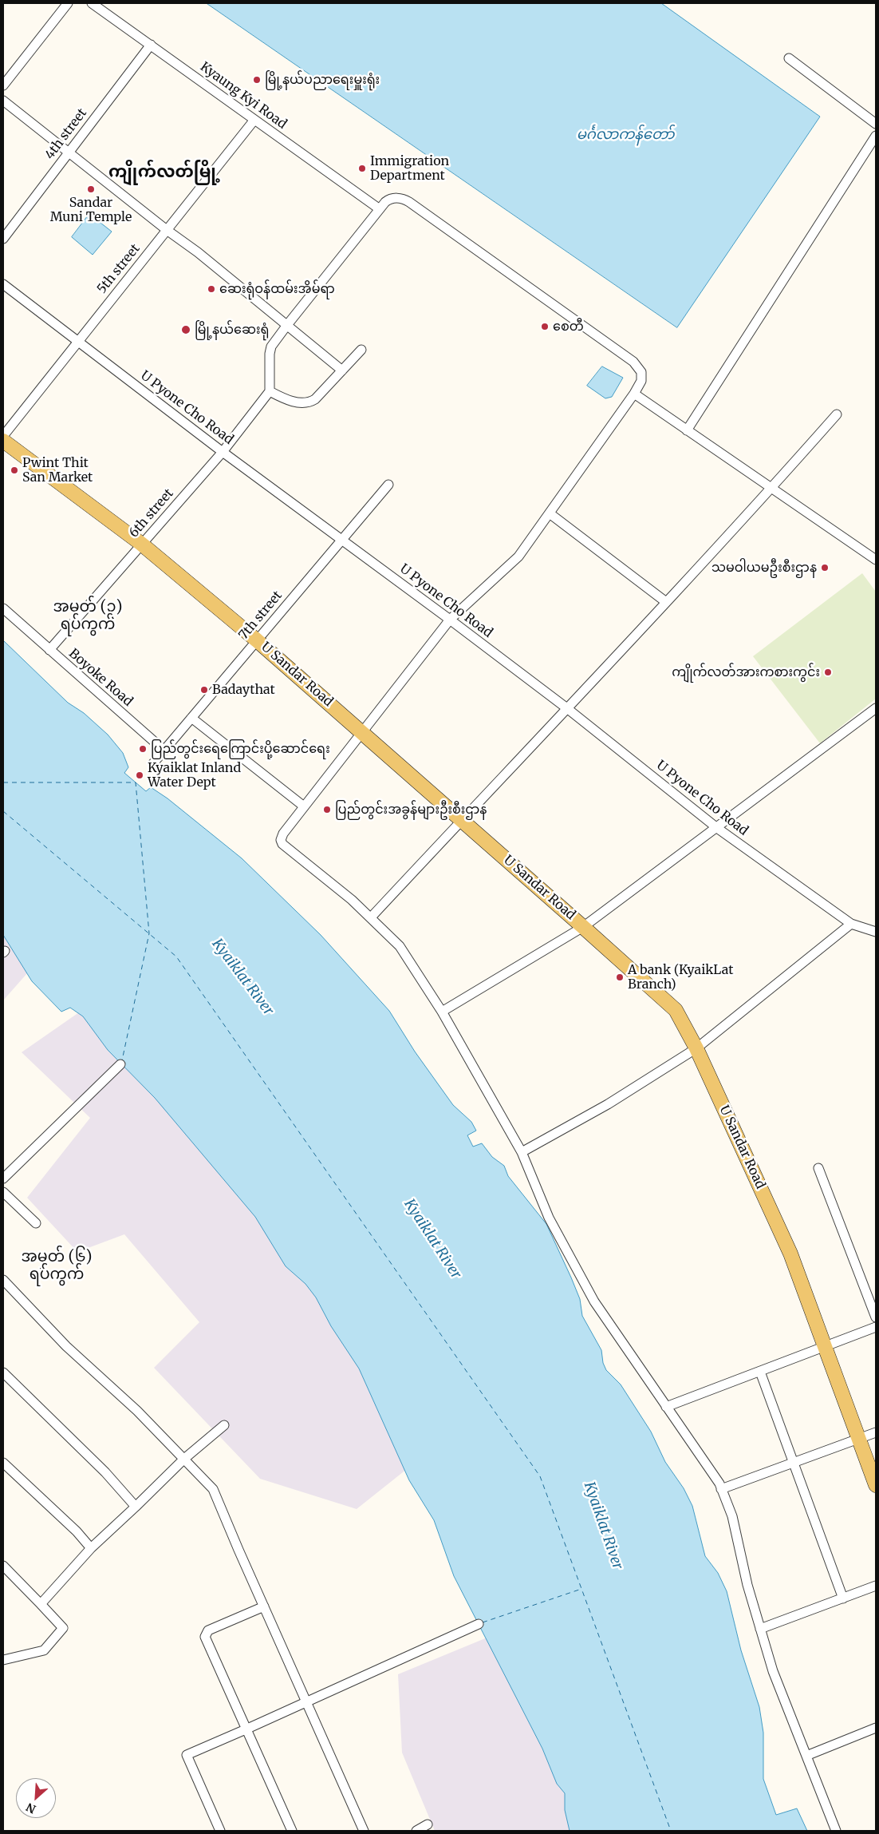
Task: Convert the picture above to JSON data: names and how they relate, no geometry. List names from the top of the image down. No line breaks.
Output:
{"streets":{"main road":["U Sandar Road"],"street":["Kyaung Kyi Road","4th street","5th street","U Pyone Cho Road","6th street","7th street","Boyoke Road"]},"crossings":[["Kyaung Kyi Road","4th street"],["Kyaung Kyi Road","5th street"],["5th street","U Pyone Cho Road"],["U Pyone Cho Road","6th street"],["U Pyone Cho Road","7th street"],["6th street","U Sandar Road"],["6th street","Boyoke Road"],["7th street","U Sandar Road"],["7th street","Boyoke Road"]],"districts":["ကျိုက်လတ်မြို့","အမှတ် (၃) ရပ်ကွက်","အမှတ် (၆) ရပ်ကွက်"],"water":["မင်္ဂလာကန်တော်","Kyaiklat River"],"places":["မြို့နယ်ပညာရေးမှူးရုံး","Immigration Department","Sandar Muni Temple","ဆေးရုံဝန်ထမ်းအိမ်ရာ","စေတီ","မြို့နယ်ဆေးရုံ","Pwint Thit San Market","သမဝါယမဦးစီးဌာန","ကျိုက်လတ်အားကစားကွင်း","Badaythat","ပြည်တွင်းရေကြောင်းပို့ဆောင်ရေး","Kyaiklat Inland Water Dept","ပြည်တွင်းအခွန်များဦးစီးဌာန","A bank (KyaikLat Branch)"],"north":"bottom left"}
